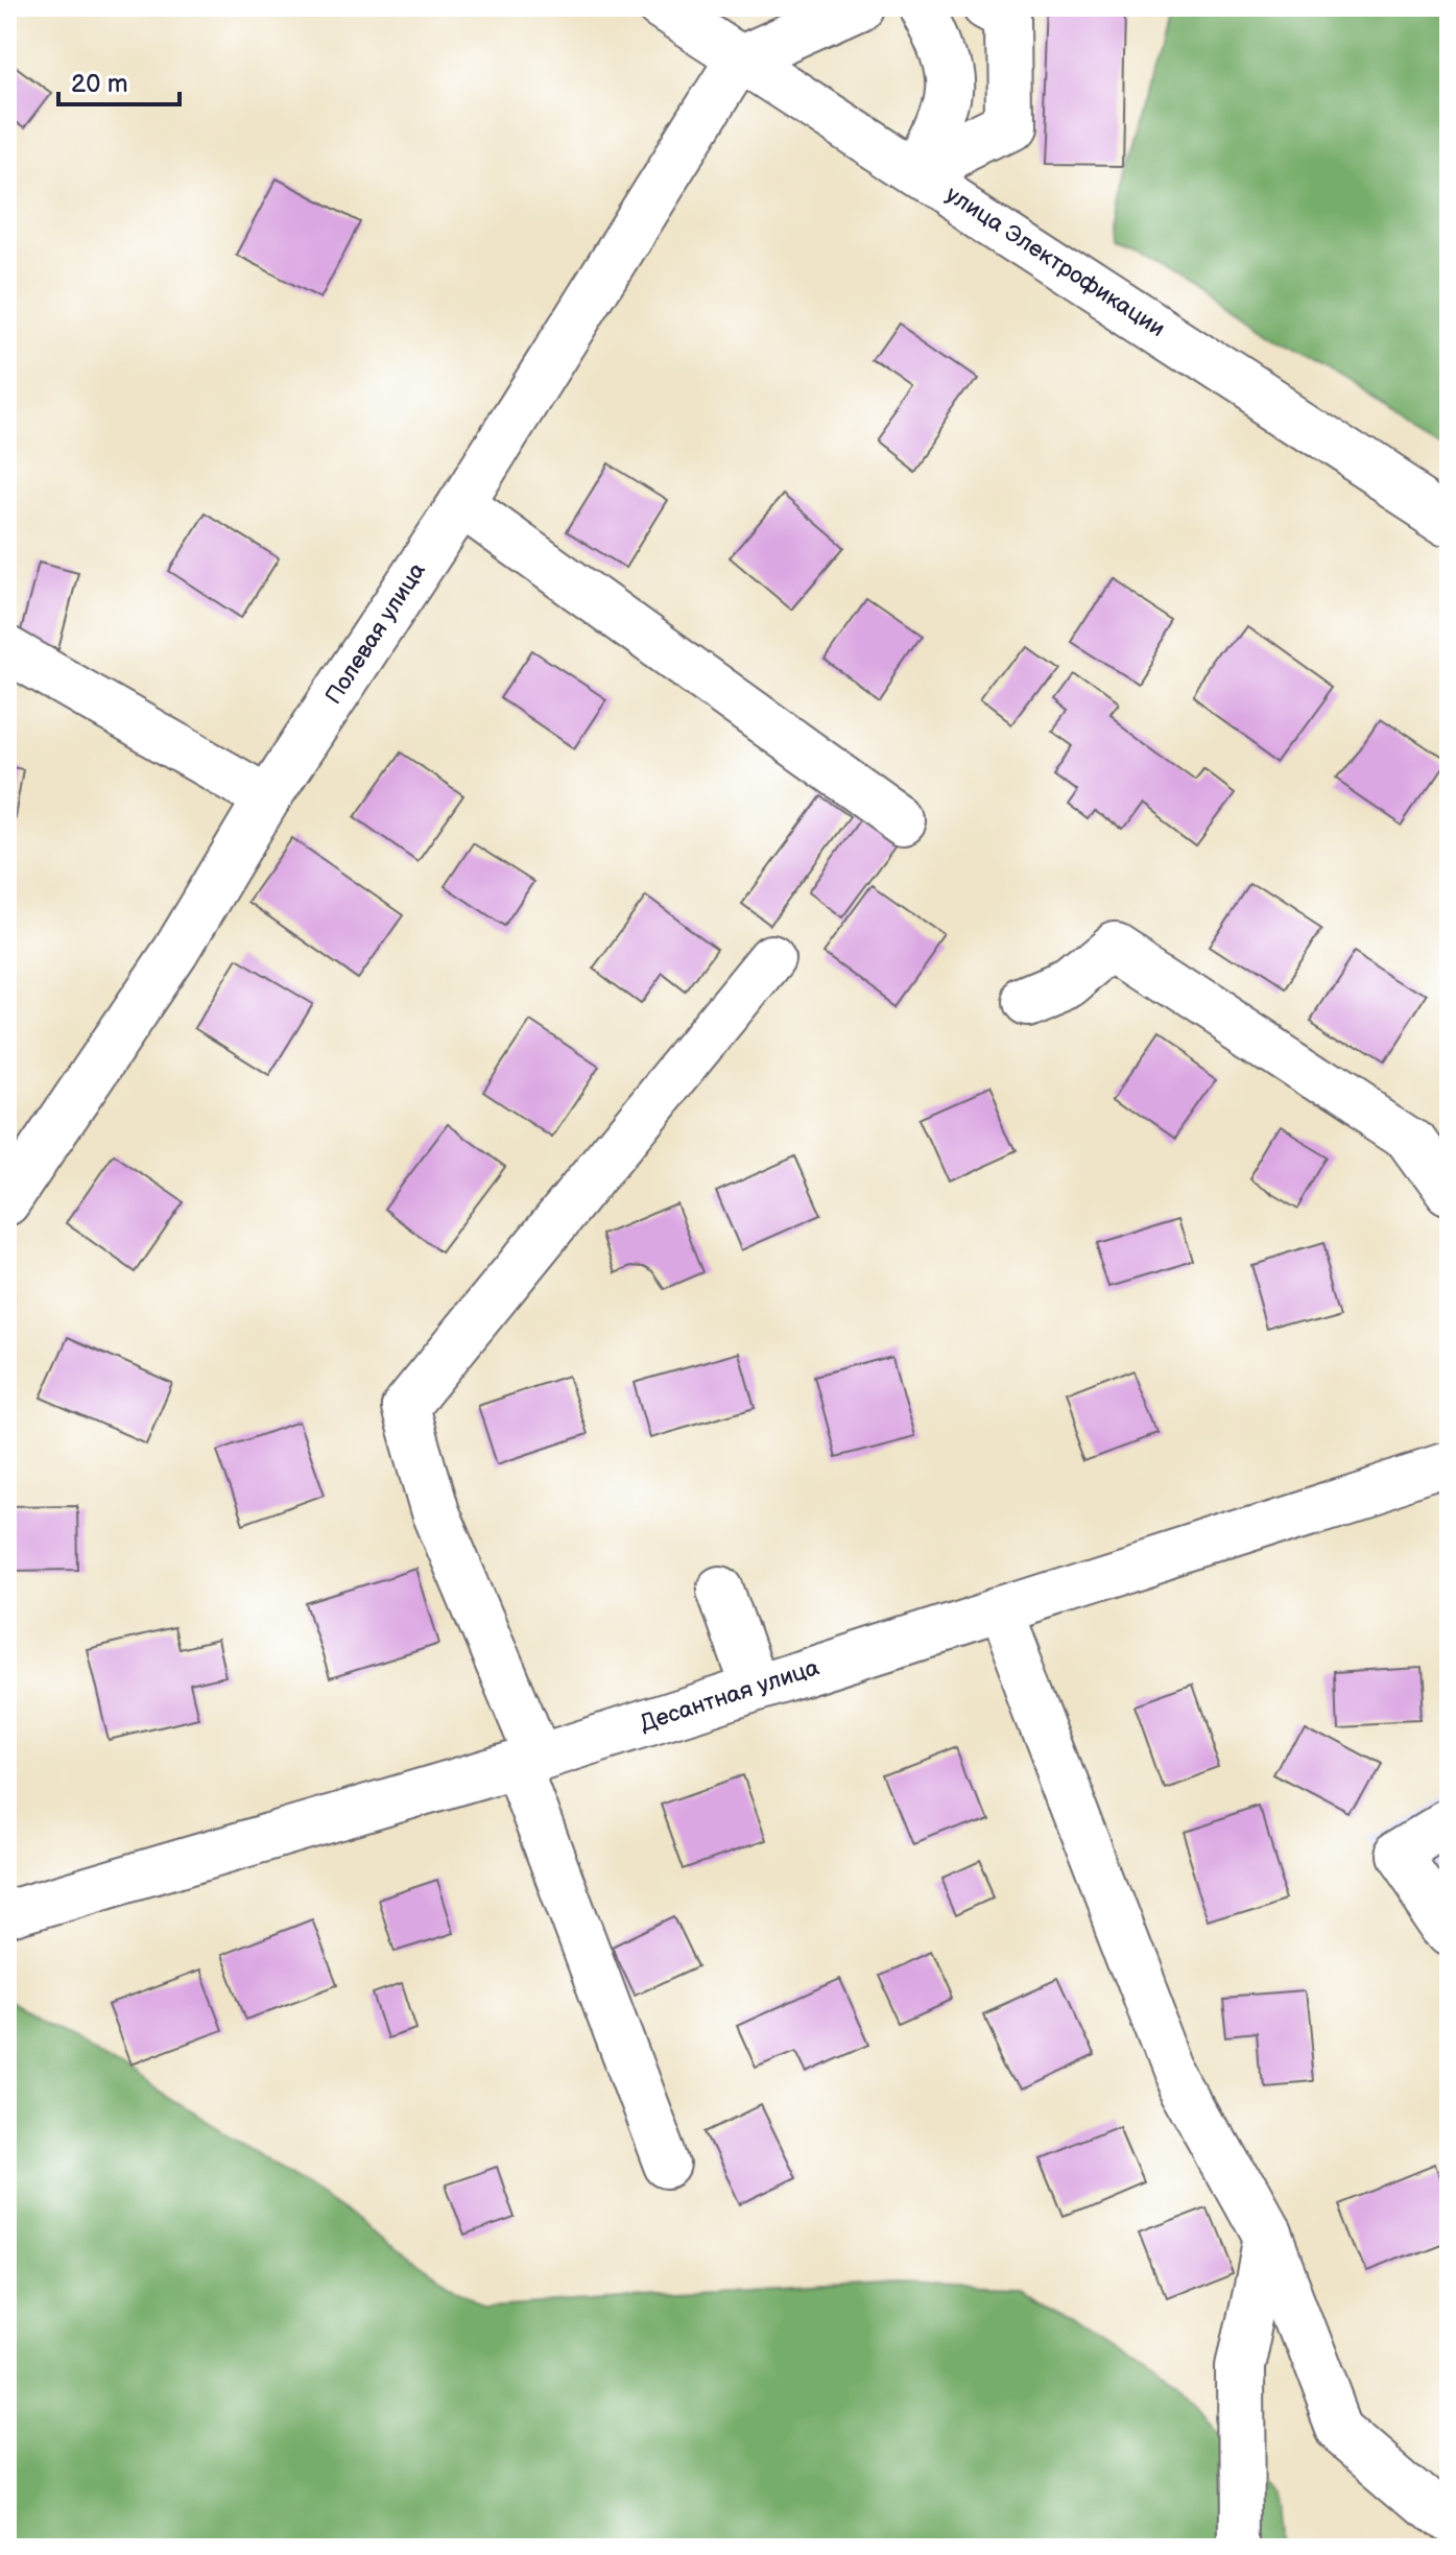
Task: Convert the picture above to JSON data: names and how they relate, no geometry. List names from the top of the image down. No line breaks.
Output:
{"streets":{"street":["улица Электрофикации","Полевая улица","Десантная улица"]},"crossings":[["улица Электрофикации","Полевая улица"]],"scale_bar":"20 m"}
